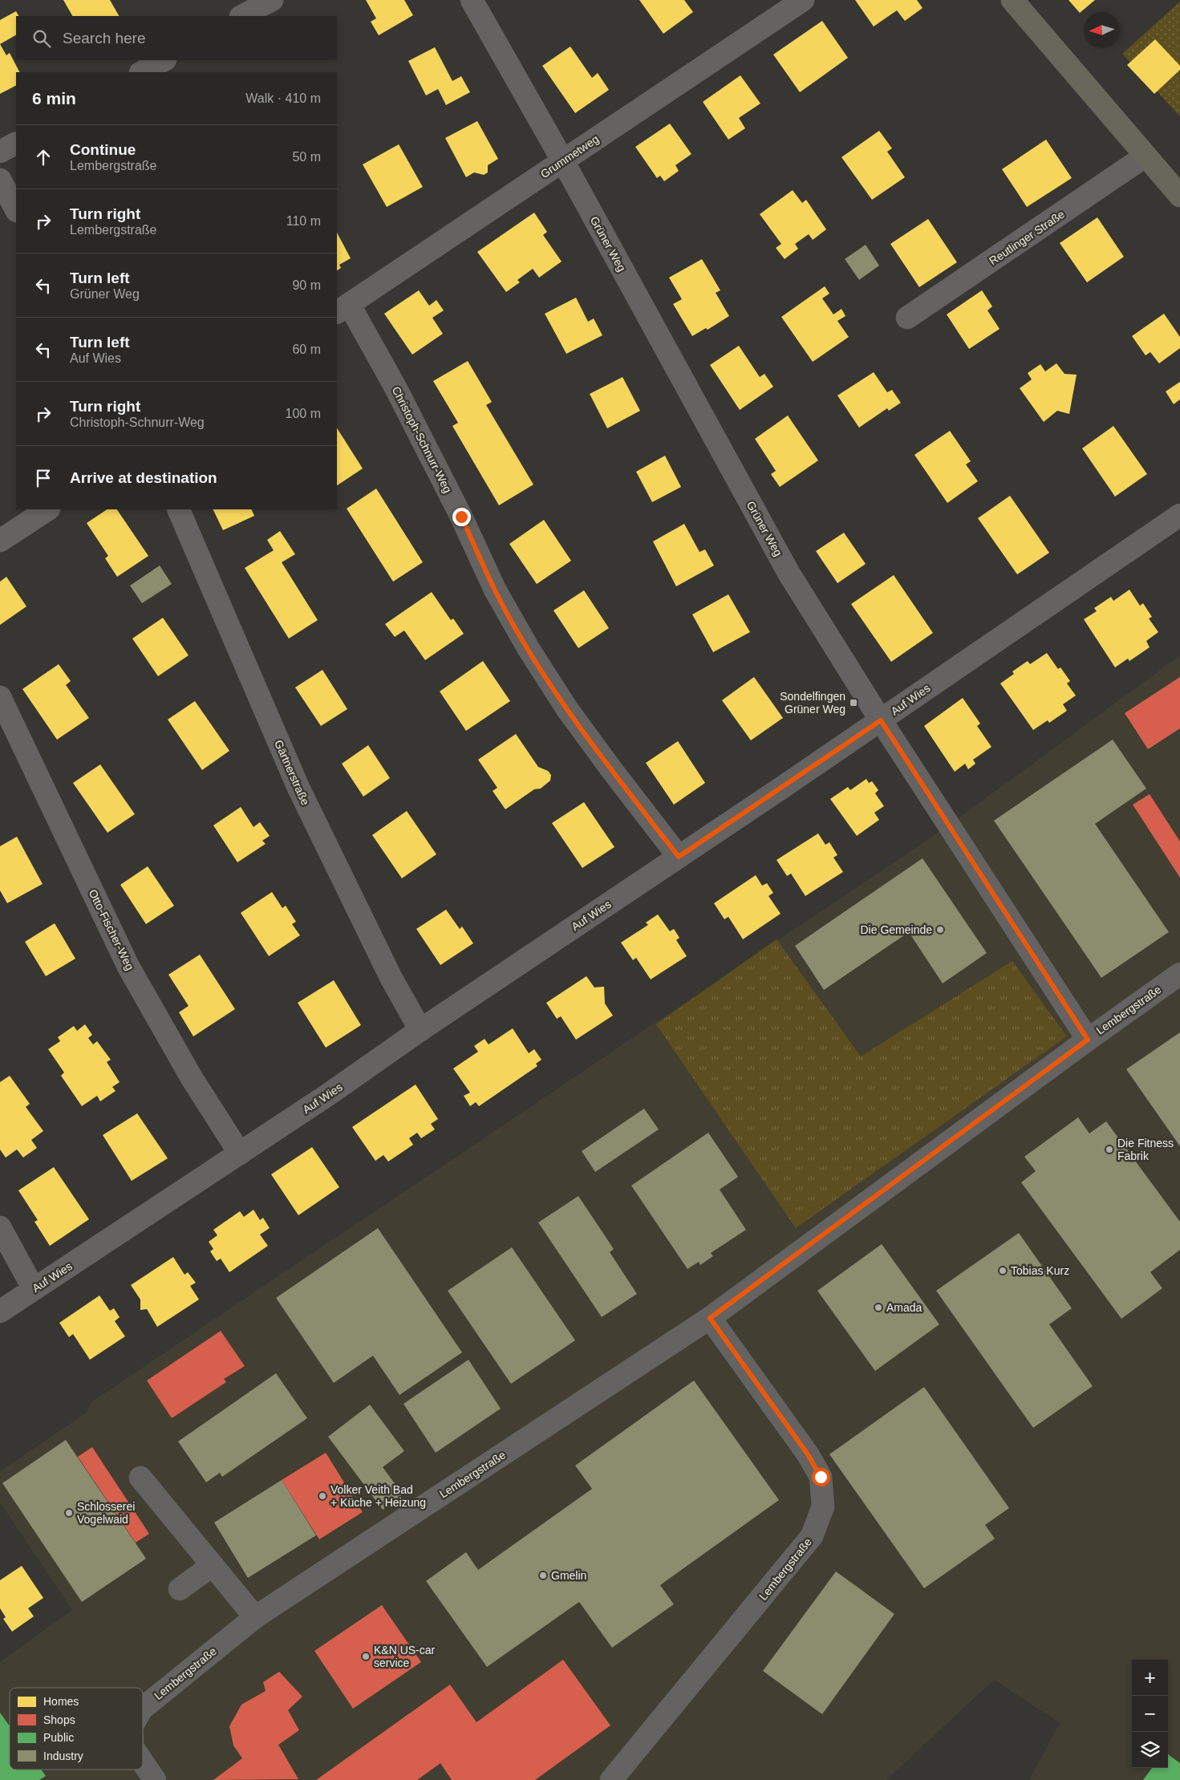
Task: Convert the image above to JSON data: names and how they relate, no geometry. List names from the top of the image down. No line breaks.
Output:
{"streets":{"street":["Grummetweg","Reutlinger Straße","Grüner Weg","Christoph-Schnurr-Weg","Auf Wies","Gärtnerstraße","Otto-Fischer-Weg","Lembergstraße"]},"crossings":[["Grummetweg","Grüner Weg"],["Grummetweg","Christoph-Schnurr-Weg"],["Grüner Weg","Auf Wies"],["Grüner Weg","Lembergstraße"],["Christoph-Schnurr-Weg","Auf Wies"],["Auf Wies","Gärtnerstraße"],["Auf Wies","Otto-Fischer-Weg"]],"places":{"transit":["Sondelfingen Grüner Weg"],"other":["Die Gemeinde","Die Fitness Fabrik","Tobias Kurz","Amada","Volker Veith Bad + Küche + Heizung","Schlosserei Vogelwaid","Gmelin","K&N US-car service"]},"legend":["Homes","Shops","Public","Industry"],"north":"left","page":{"search":"Search here","heading":["6 min","Walk · 410 m"],"list":[["Continue","Lembergstraße","50 m"],["Turn right","Lembergstraße","110 m"],["Turn left","Grüner Weg","90 m"],["Turn left","Auf Wies","60 m"],["Turn right","Christoph-Schnurr-Weg","100 m"],"Arrive at destination"],"map_buttons":["+","−"]}}
